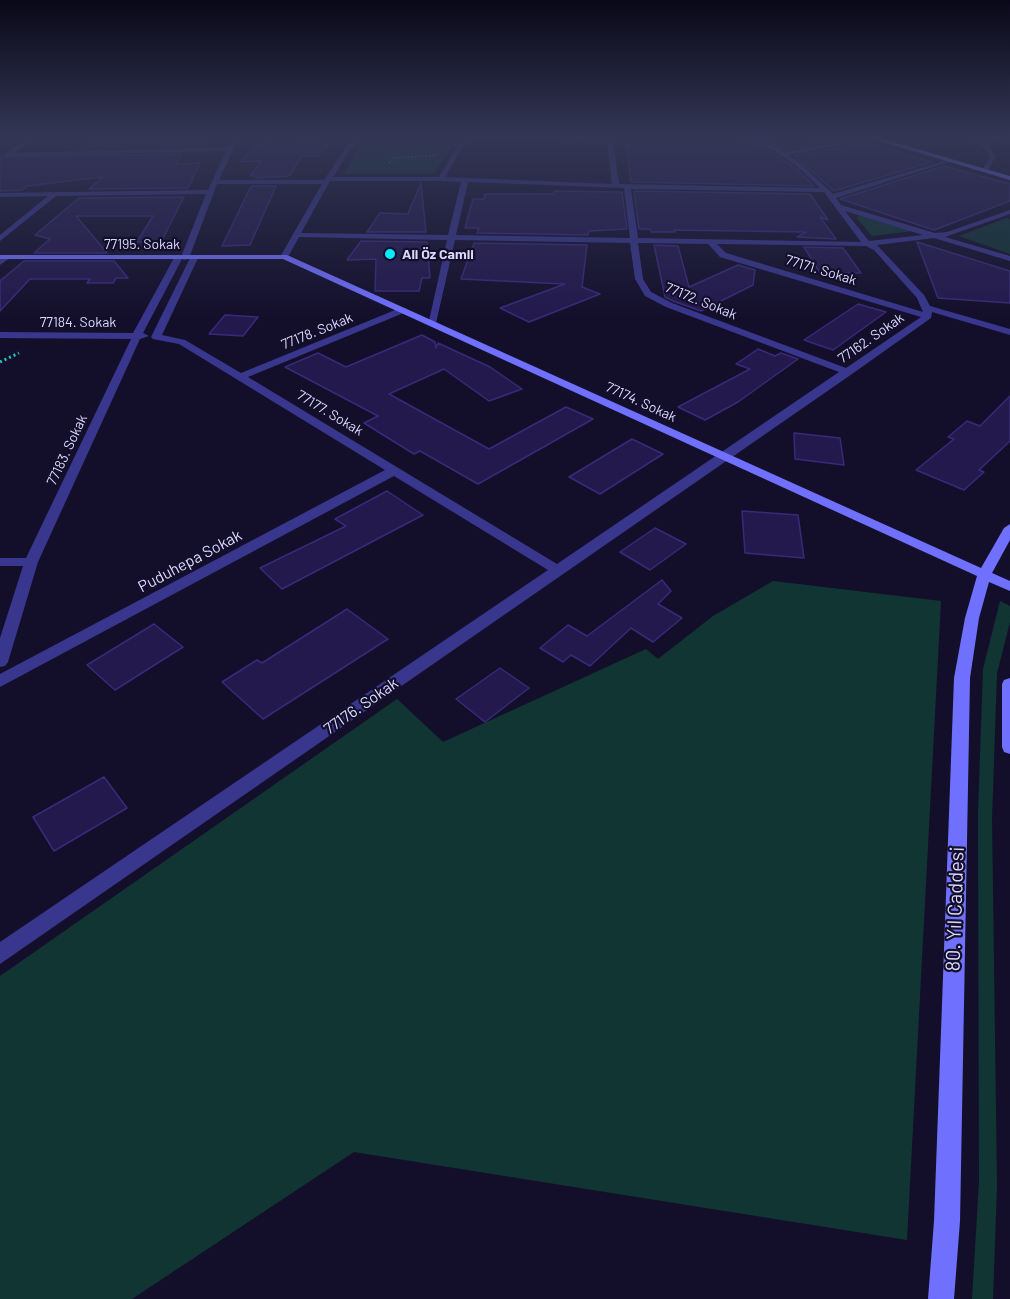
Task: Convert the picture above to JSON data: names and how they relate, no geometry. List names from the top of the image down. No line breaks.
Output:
{"streets":{"main road":["77195. Sokak","77174. Sokak","80. Yıl Caddesi"],"street":["77171. Sokak","77172. Sokak","77184. Sokak","77178. Sokak","77162. Sokak","77177. Sokak","77183. Sokak","Puduhepa Sokak","77176. Sokak"]},"crossings":[["77195. Sokak","77174. Sokak"],["77195. Sokak","77183. Sokak"],["77171. Sokak","77162. Sokak"],["77172. Sokak","77162. Sokak"],["77184. Sokak","77177. Sokak"],["77184. Sokak","77183. Sokak"],["77178. Sokak","77174. Sokak"],["77178. Sokak","77177. Sokak"],["77162. Sokak","77174. Sokak"],["77162. Sokak","77176. Sokak"],["77174. Sokak","77176. Sokak"],["77174. Sokak","80. Yıl Caddesi"],["77177. Sokak","Puduhepa Sokak"],["77177. Sokak","77176. Sokak"]],"places":["Ali Öz Camii"]}
